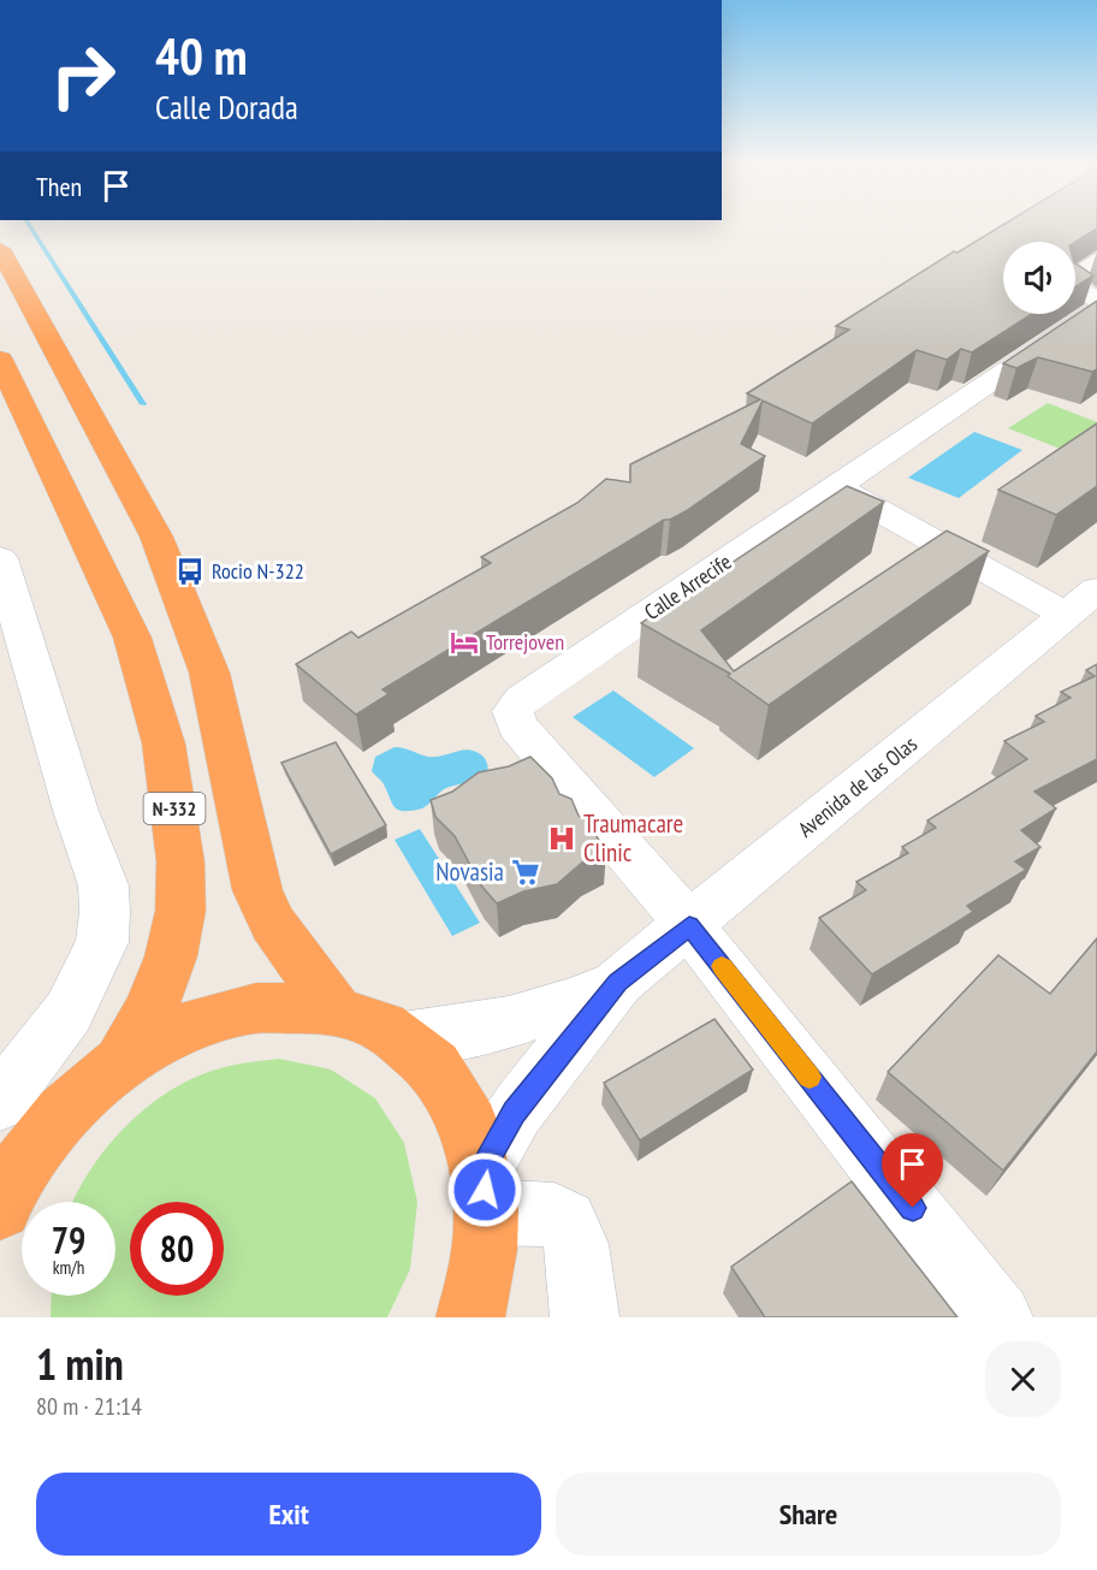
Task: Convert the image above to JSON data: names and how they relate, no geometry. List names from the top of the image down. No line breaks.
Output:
{"streets":{"highway":["N-332"],"street":["Calle Arrecife","Avenida de las Olas"]},"crossings":[["Calle Arrecife","Avenida de las Olas"],["Avenida de las Olas","N-332"]],"places":{"bus stop":["Rocio N-322"],"hotel":["Torrejoven"],"hospital":["Traumacare Clinic"],"supermarket":["Novasia"]},"page":{"turn":["40 m","Calle Dorada"],"then":"Then","speed":"79 km/h","limit":"80","heading":["1 min","80 m · 21:14"],"buttons":["Exit","Share"]}}
